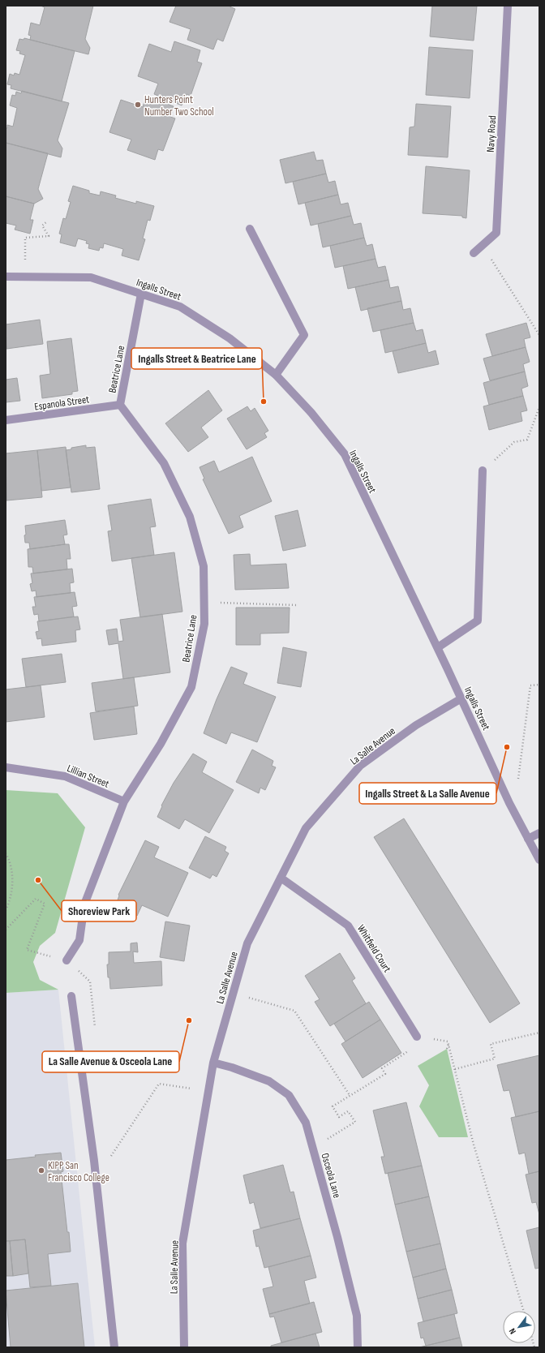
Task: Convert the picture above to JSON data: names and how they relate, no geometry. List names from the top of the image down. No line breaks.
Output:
{"streets":{"street":["Navy Road","Ingalls Street","Beatrice Lane","Espanola Street","La Salle Avenue","Lillian Street","Whitfield Court","Osceola Lane"]},"crossings":[["Ingalls Street","Beatrice Lane"],["Ingalls Street","La Salle Avenue"],["Beatrice Lane","Espanola Street"],["Beatrice Lane","Lillian Street"],["La Salle Avenue","Whitfield Court"],["La Salle Avenue","Osceola Lane"]],"places":["Hunters Point Number Two School","Ingalls Street & Beatrice Lane","Ingalls Street & La Salle Avenue","Shoreview Park","La Salle Avenue & Osceola Lane","KIPP San Francisco College"],"north":"bottom left"}
